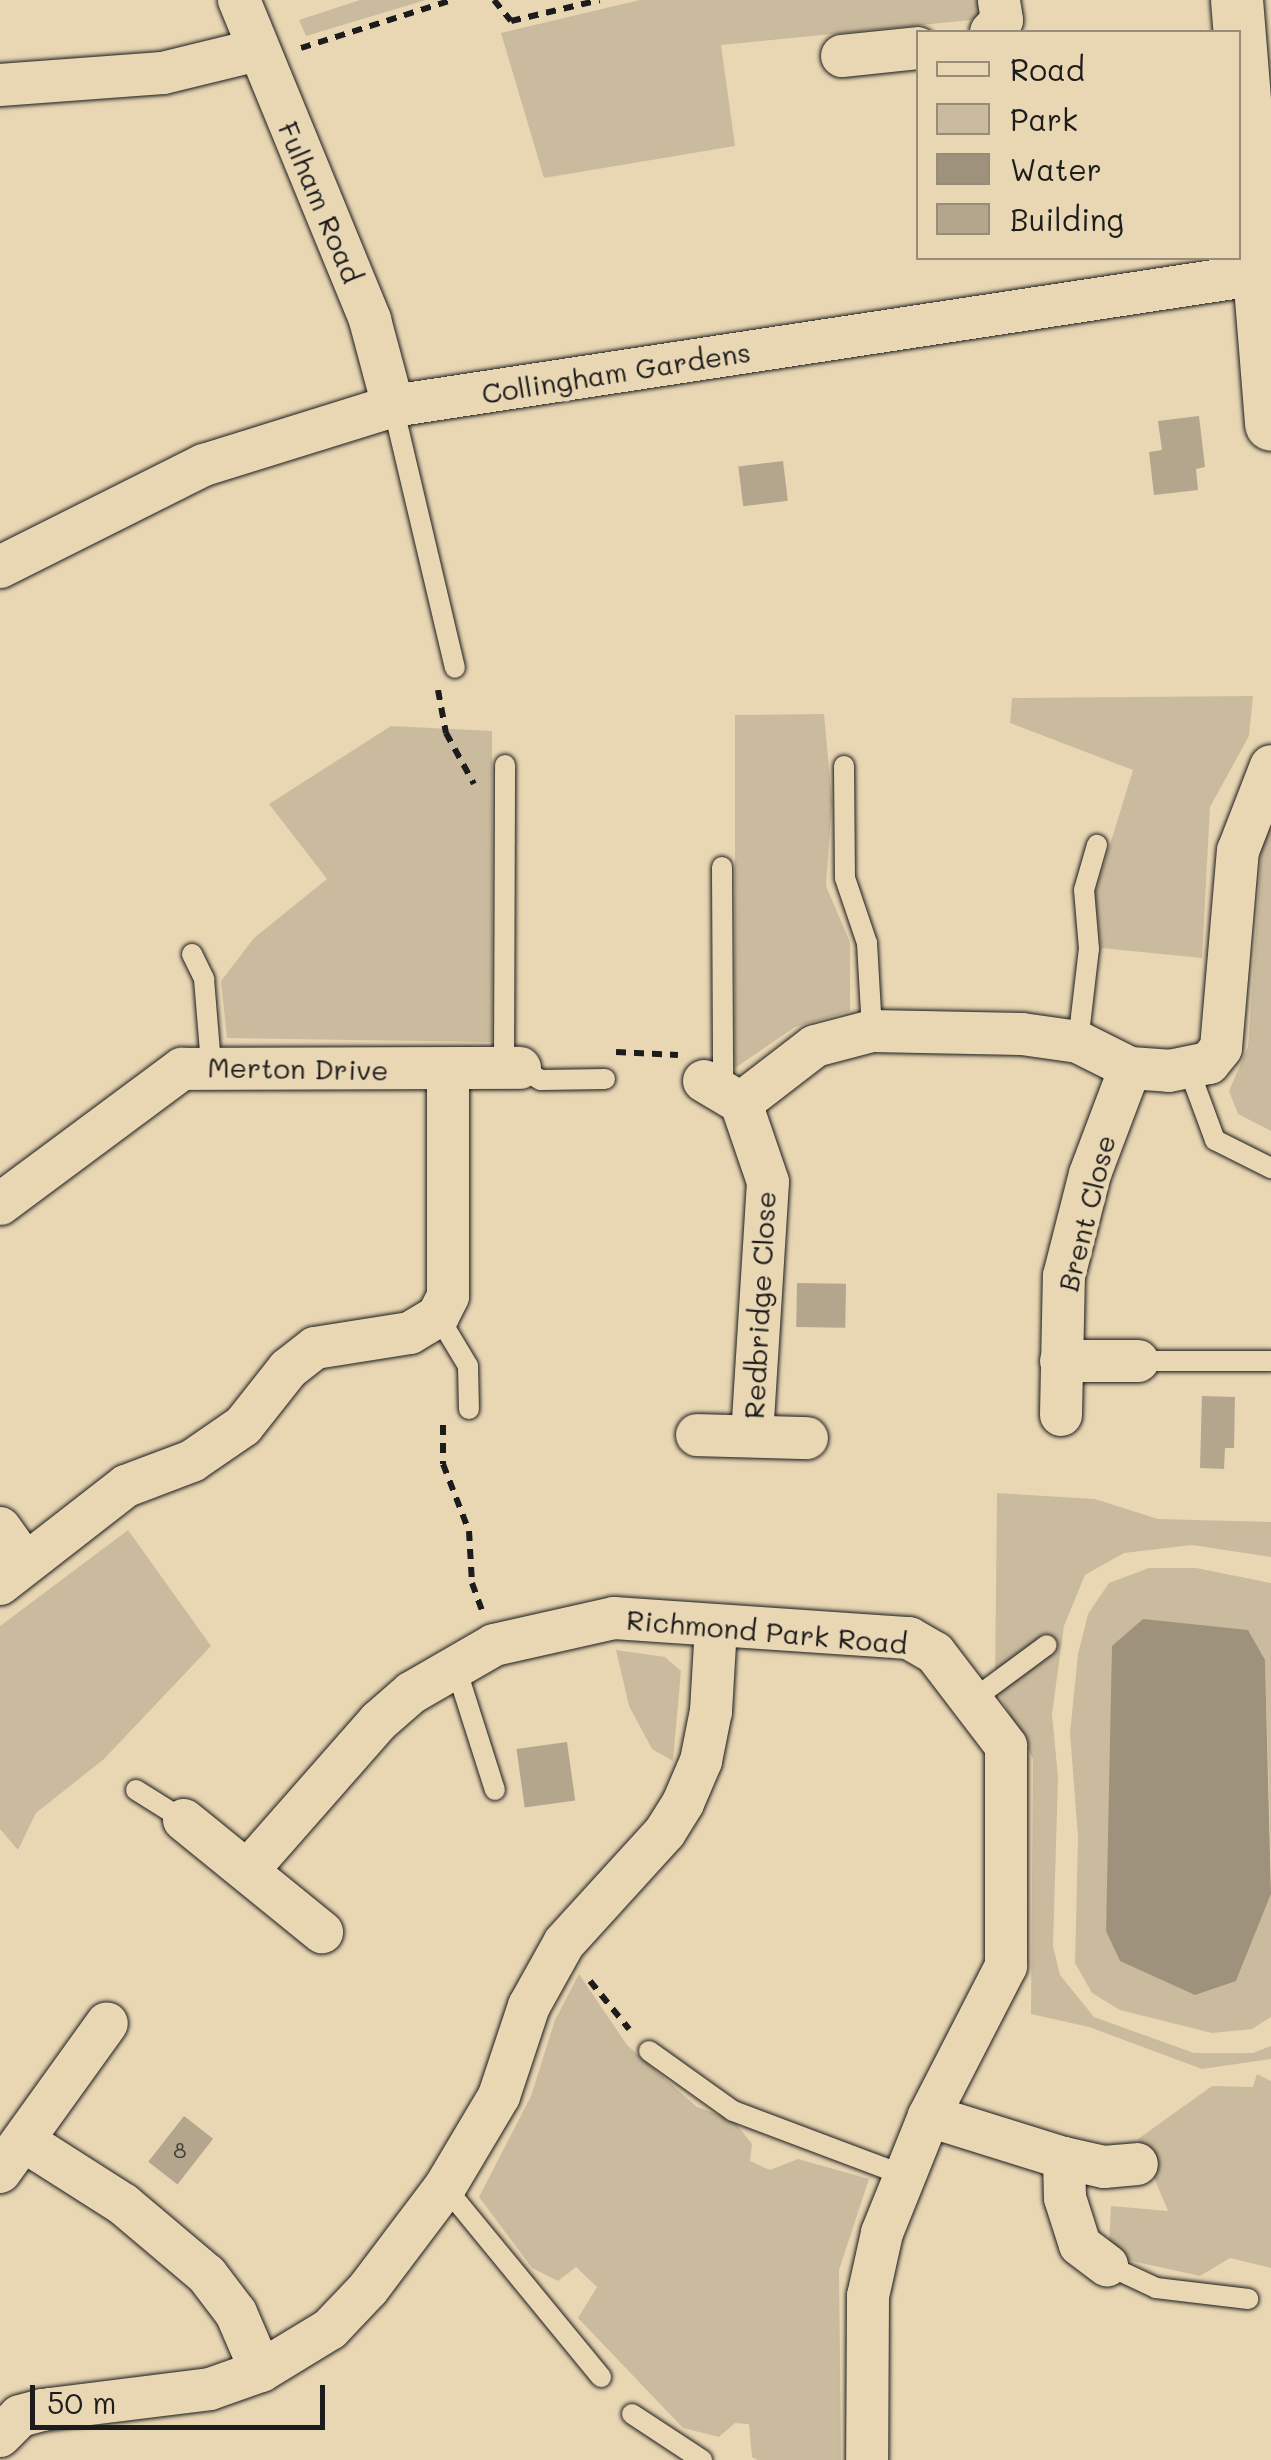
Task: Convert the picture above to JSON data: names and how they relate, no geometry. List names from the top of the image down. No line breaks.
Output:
{"streets":{"street":["Fulham Road","Collingham Gardens","Merton Drive","Brent Close","Redbridge Close","Richmond Park Road"]},"crossings":[["Fulham Road","Collingham Gardens"]],"house_numbers":["8"],"legend":["Road","Park","Water","Building"],"scale_bar":"50 m"}
